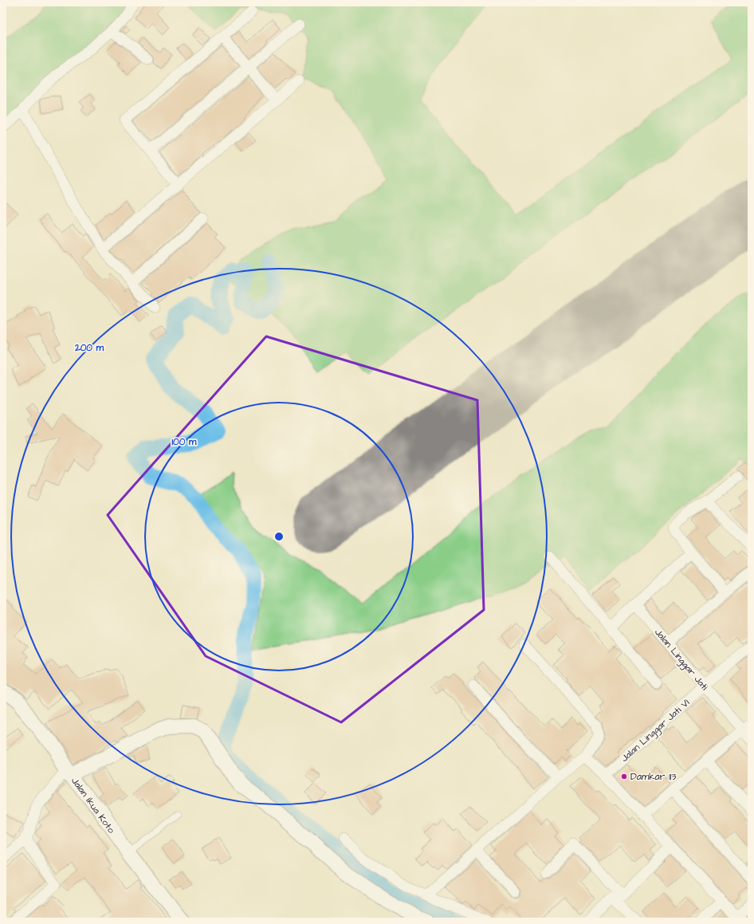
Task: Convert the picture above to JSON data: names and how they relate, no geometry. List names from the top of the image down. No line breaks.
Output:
{"streets":{"street":["Jalan Linggar Jati","Jalan Linggar Jati VI","Jalan Ikua Koto"]},"crossings":[["Jalan Linggar Jati","Jalan Linggar Jati VI"]],"places":["Damkar 113"],"rings":["200 m","100 m"]}
